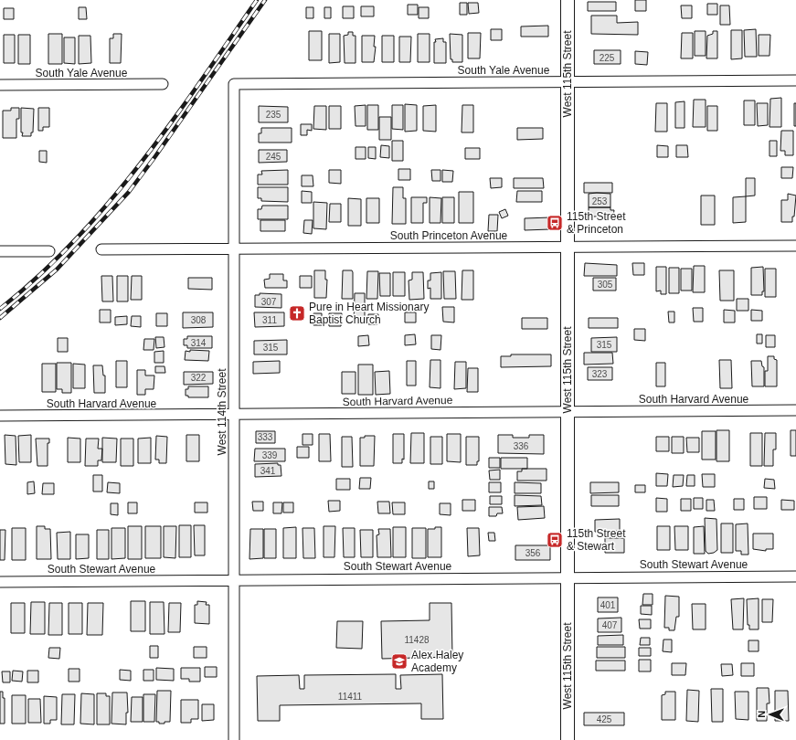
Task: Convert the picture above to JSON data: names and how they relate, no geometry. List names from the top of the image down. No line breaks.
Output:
{"streets":{"street":["South Yale Avenue","West 115th Street","South Princeton Avenue","South Harvard Avenue","West 114th Street","South Stewart Avenue"]},"crossings":[["South Yale Avenue","West 115th Street"],["South Yale Avenue","West 114th Street"],["West 115th Street","South Princeton Avenue"],["West 115th Street","South Harvard Avenue"],["West 115th Street","South Stewart Avenue"],["South Princeton Avenue","West 114th Street"],["South Harvard Avenue","West 114th Street"],["West 114th Street","South Stewart Avenue"]],"places":{"bus stop":["115th Street & Princeton","115th Street & Stewart"],"church":["Pure in Heart Missionary Baptist Church"],"school or university":["Alex Haley Academy"]},"house_numbers":["225","235","245","253","305","307","308","311","314","315","315","323","322","333","336","339","341","356","401","407","11428","11411","425"],"north":"left"}
